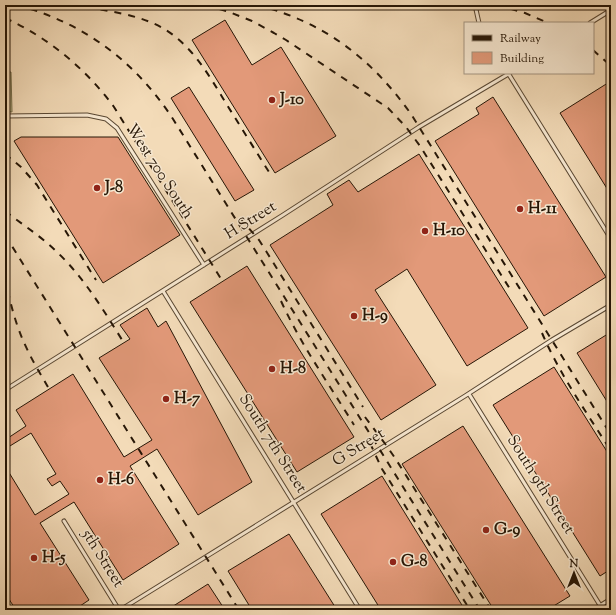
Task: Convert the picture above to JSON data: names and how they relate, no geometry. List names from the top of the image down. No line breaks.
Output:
{"streets":{"lane":["West 700 South","H Street","South 7th Street","G Street","South 9th Street","5th Street"]},"crossings":[["West 700 South","H Street"],["H Street","South 7th Street"],["South 7th Street","G Street"],["G Street","South 9th Street"],["G Street","5th Street"]],"places":["J-10","J-8","H-11","H-10","H-9","H-8","H-7","H-6","G-9","H-5","G-8"],"legend":["Railway","Building"],"north":"top"}
